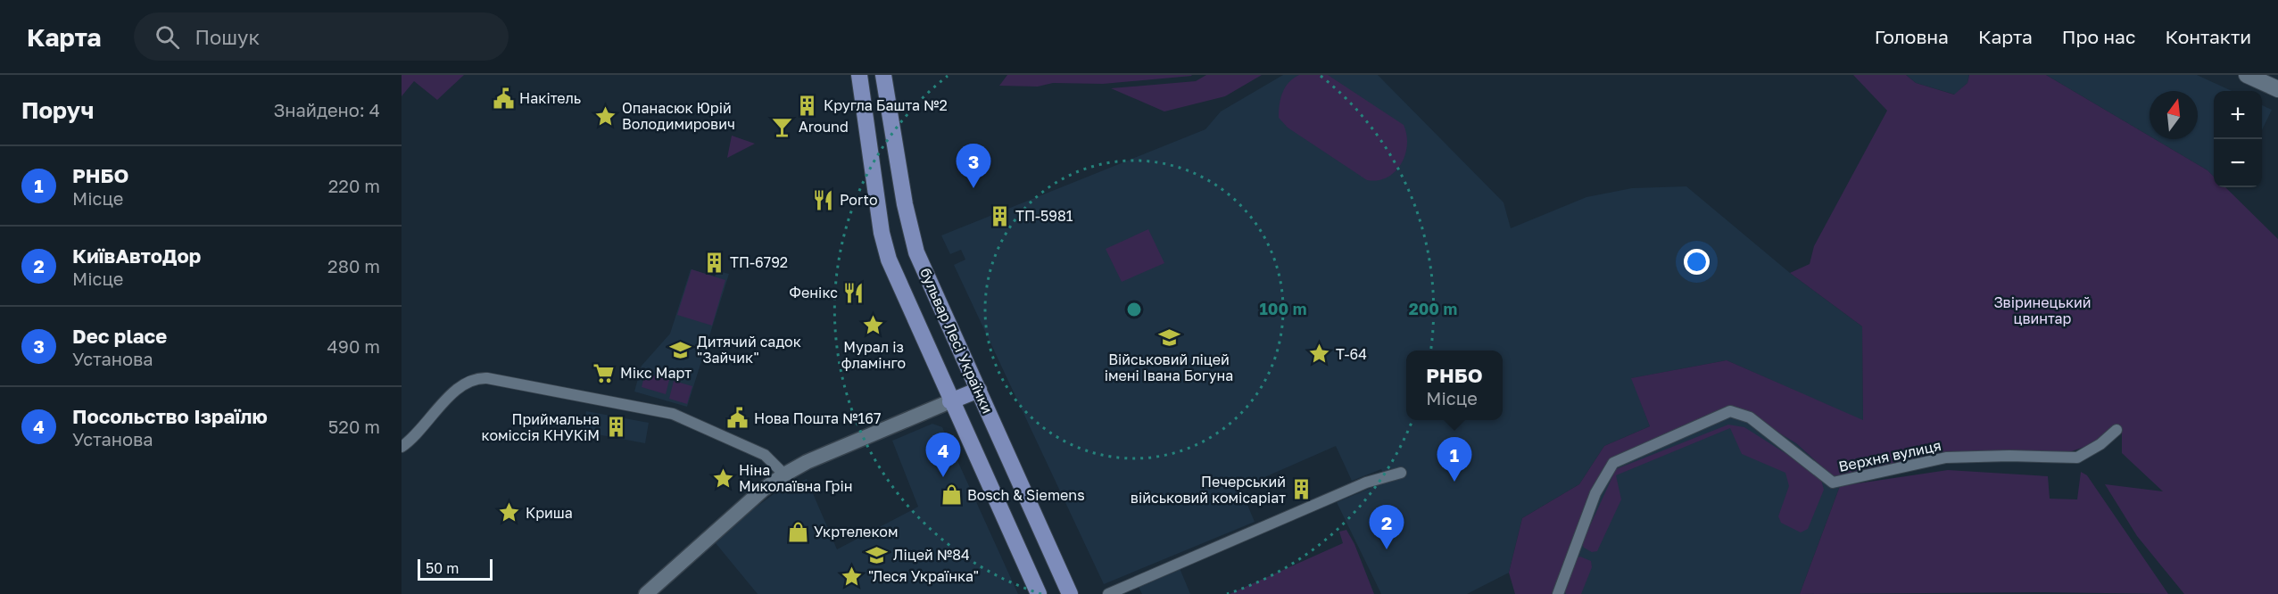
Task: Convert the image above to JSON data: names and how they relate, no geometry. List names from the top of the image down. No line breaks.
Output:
{"streets":{"main road":["бульвар Лесі Українки"],"street":["Верхня вулиця"]},"parks":["Звіринецький цвинтар"],"places":{"public building":["Накітель","Нова Пошта №167"],"building":["Кругла Башта №2","ТП-5981","ТП-6792","Приймальна коміссія КНУКіМ","Печерський військовий комісаріат"],"place":["Опанасюк Юрій Володимирович","Мурал із фламінго","Т-64","Ніна Миколаївна Грін","Криша","\"Леся Українка\""],"bar":["Around"],"restaurant":["Porto","Фенікс"],"school or university":["Військовий ліцей імені Івана Богуна","Дитячий садок \"Зайчик\"","Ліцей №84"],"supermarket":["Мікс Март"],"shop":["Bosch & Siemens","Укртелеком"]},"scale_bar":"50 m","north":"top","page":{"header":"Карта","search":"Пошук","nav":["Головна","Карта","Про нас","Контакти"],"heading":["Поруч","Знайдено: 4"],"map_buttons":["+","−"],"pins":["3","4","1","2"],"list":[{"mark":"1","name":"РНБО","note":"Місце","value":"220 m"},{"mark":"2","name":"КиївАвтоДор","note":"Місце","value":"280 m"},{"mark":"3","name":"Dec place","note":"Установа","value":"490 m"},{"mark":"4","name":"Посольство Ізраїлю","note":"Установа","value":"520 m"}],"popup":["РНБО","Місце"],"scale":"50 m"},"rings":["100 m","200 m"]}
